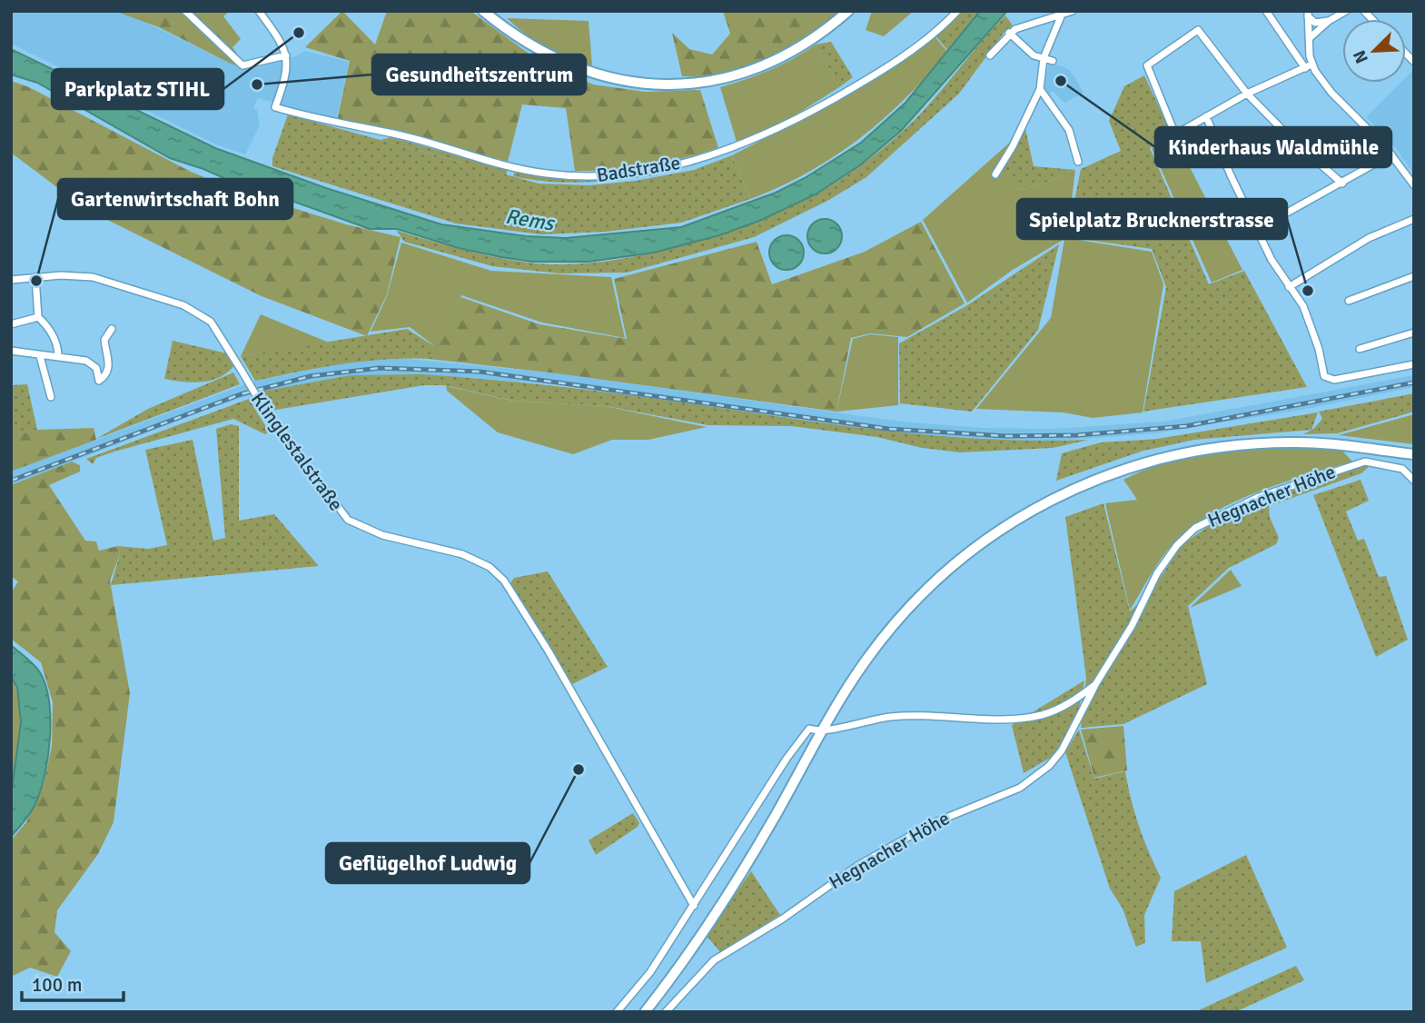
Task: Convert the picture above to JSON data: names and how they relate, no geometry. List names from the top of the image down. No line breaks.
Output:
{"streets":{"main road":["Hegnacher Höhe"],"street":["Badstraße","Klinglestalstraße"]},"water":["Rems"],"places":["Parkplatz STIHL","Kinderhaus Waldmühle","Gesundheitszentrum","Gartenwirtschaft Bohn","Spielplatz Brucknerstrasse","Geflügelhof Ludwig"],"scale_bar":"100 m","north":"bottom left"}
